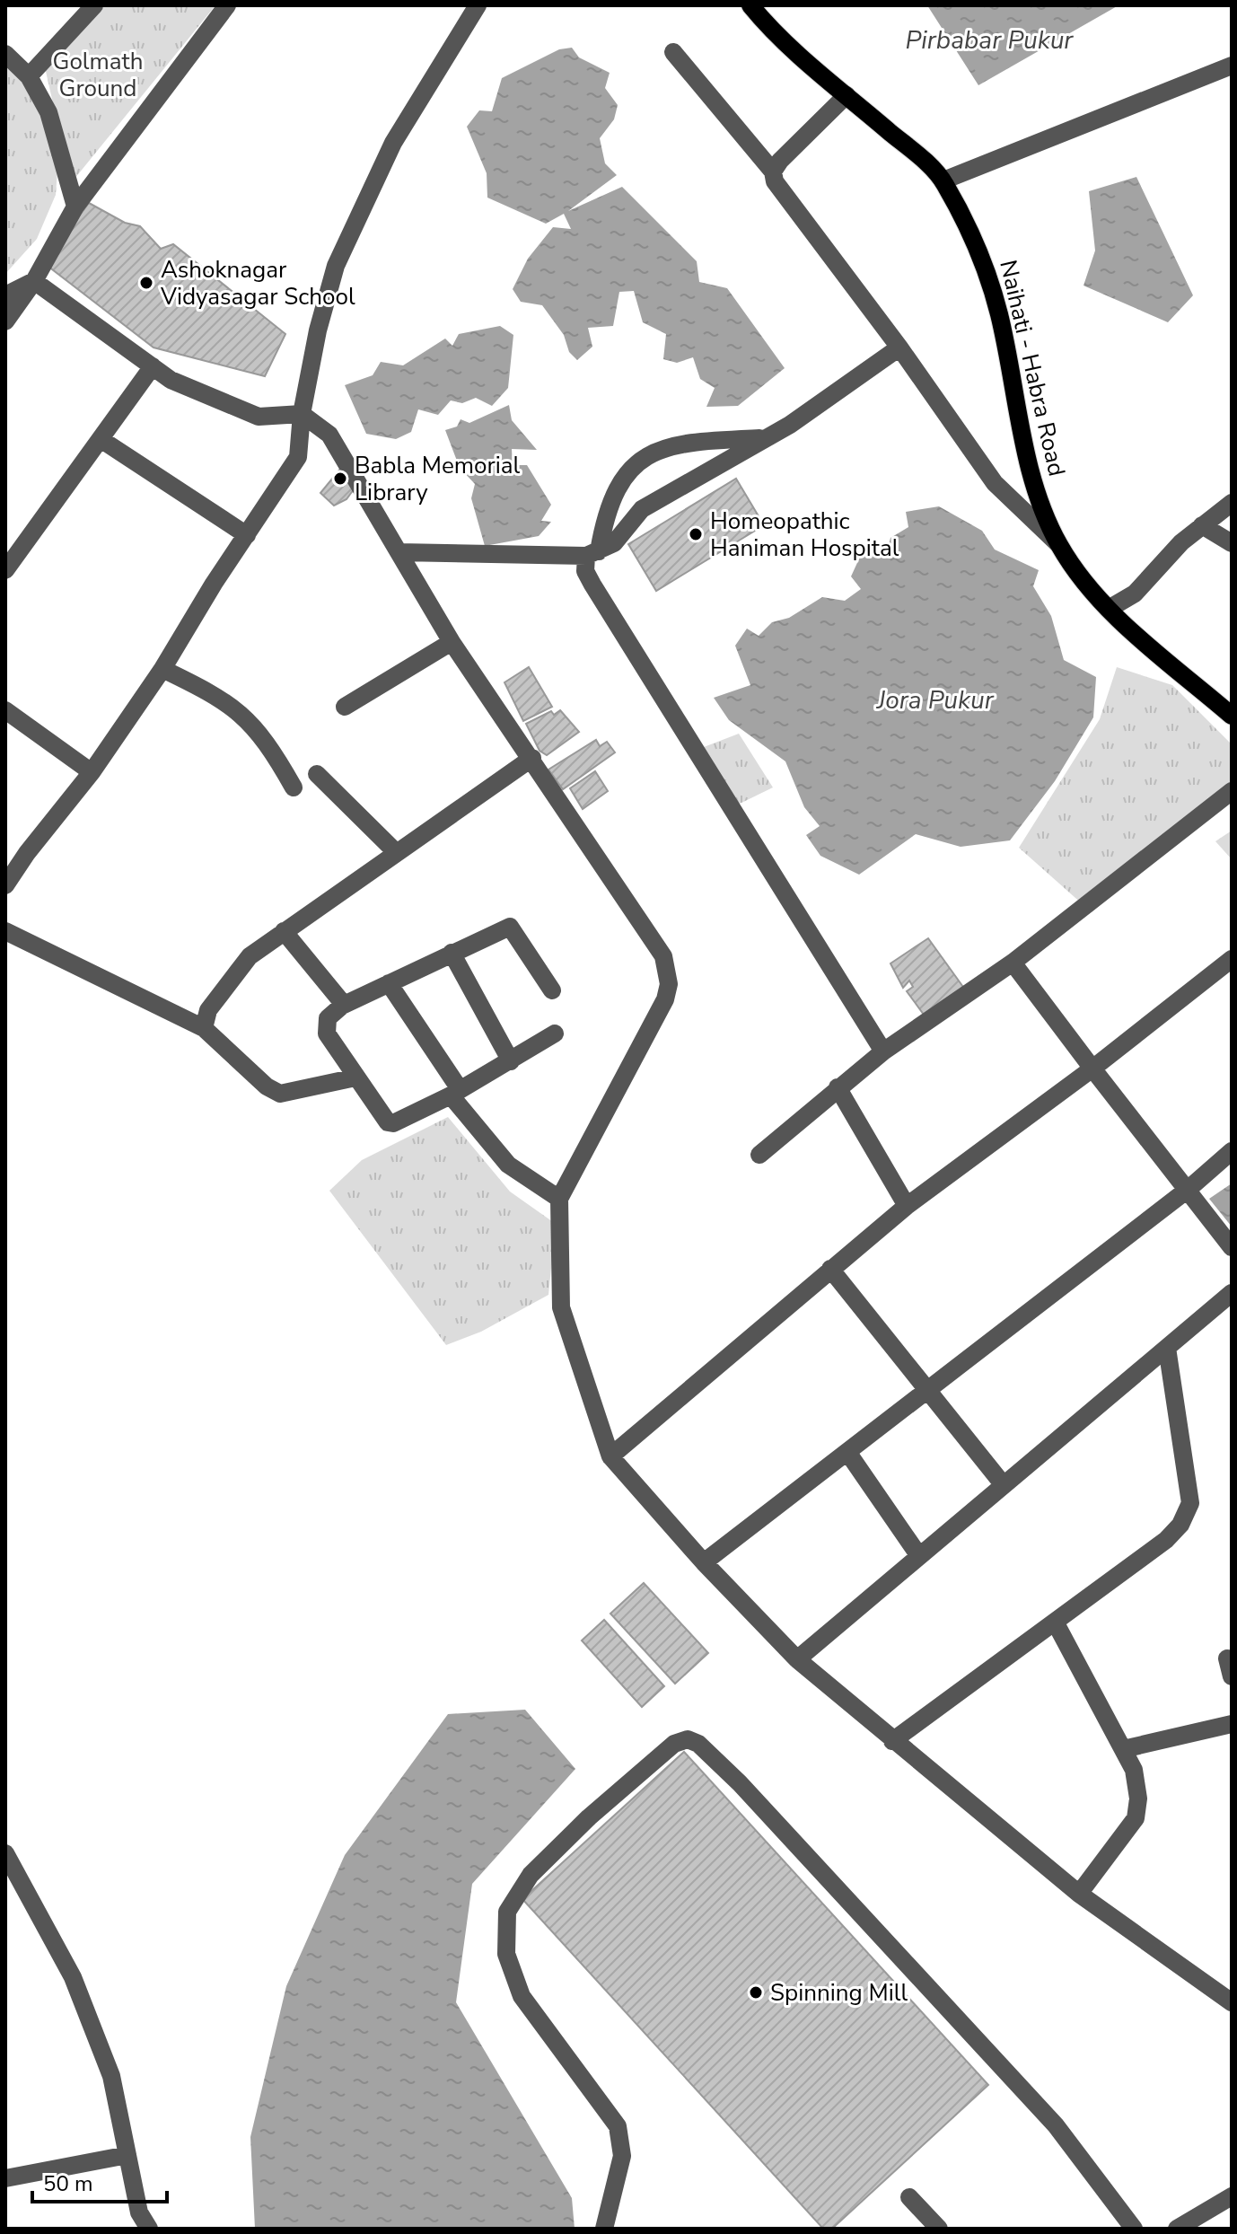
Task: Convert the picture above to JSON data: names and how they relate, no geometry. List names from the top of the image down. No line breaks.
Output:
{"streets":{"main road":["Naihati - Habra Road"]},"water":["Pirbabar Pukur","Jora Pukur"],"parks":["Golmath Ground"],"places":["Ashoknagar Vidyasagar School","Babla Memorial Library","Homeopathic Haniman Hospital","Spinning Mill"],"scale_bar":"50 m"}
